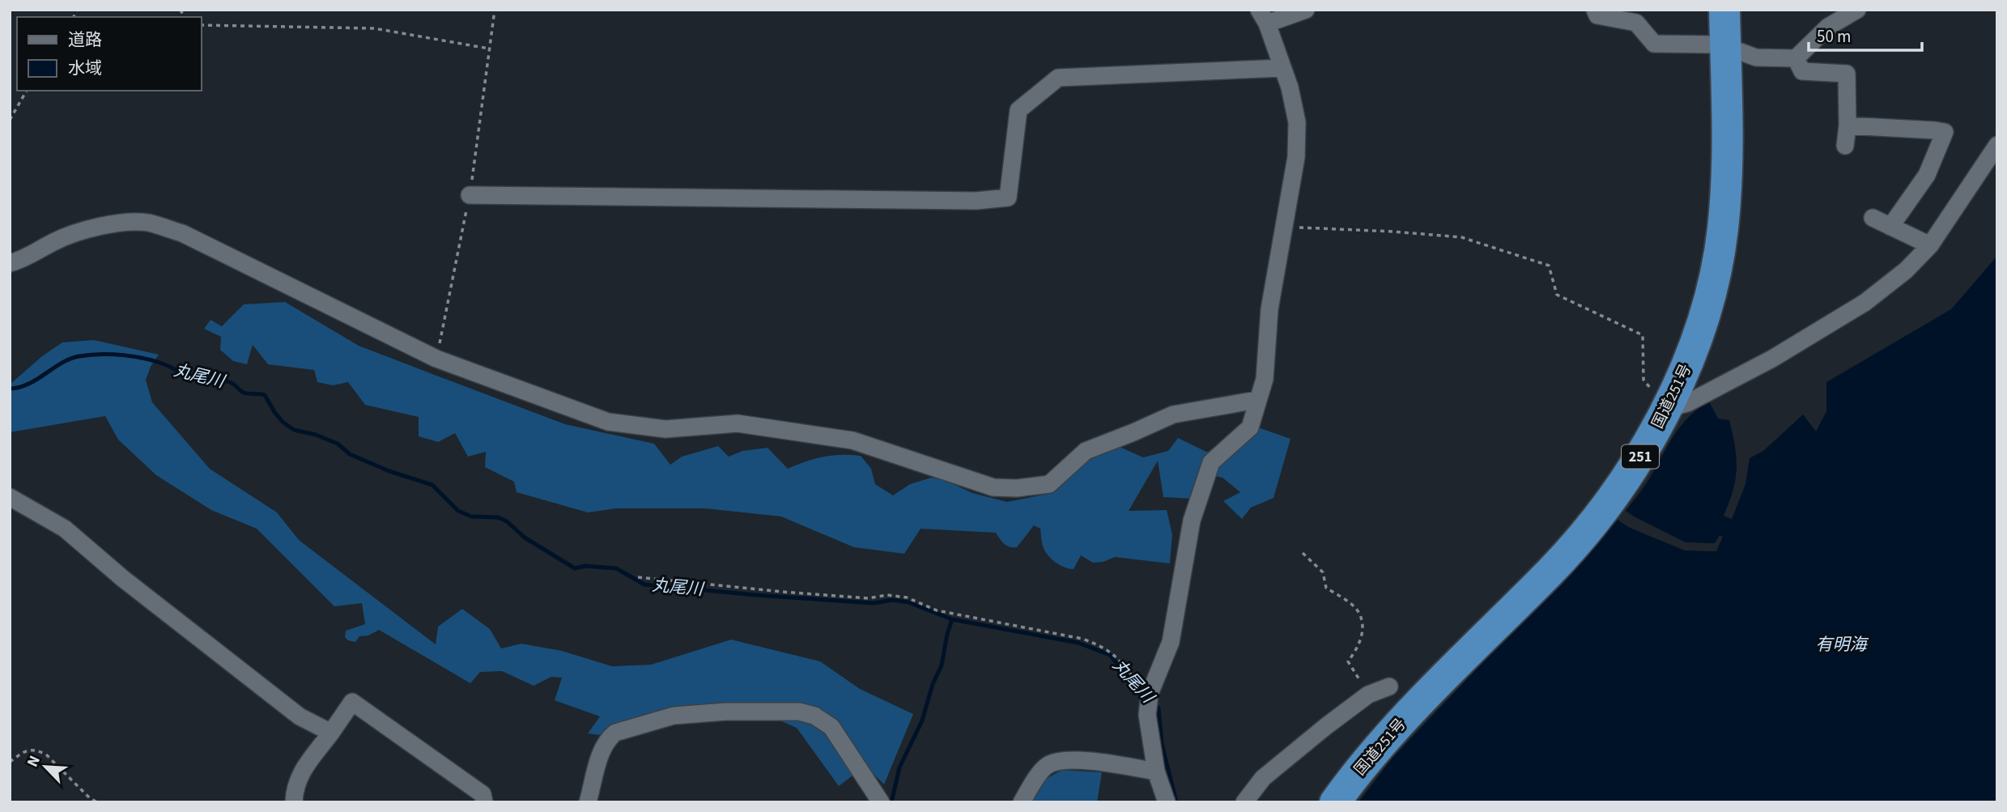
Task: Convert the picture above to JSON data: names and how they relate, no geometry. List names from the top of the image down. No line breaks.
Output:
{"streets":{"highway":["国道251号","251"]},"water":["丸尾川","有明海"],"legend":["道路","水域"],"scale_bar":"50 m","north":"top left"}
